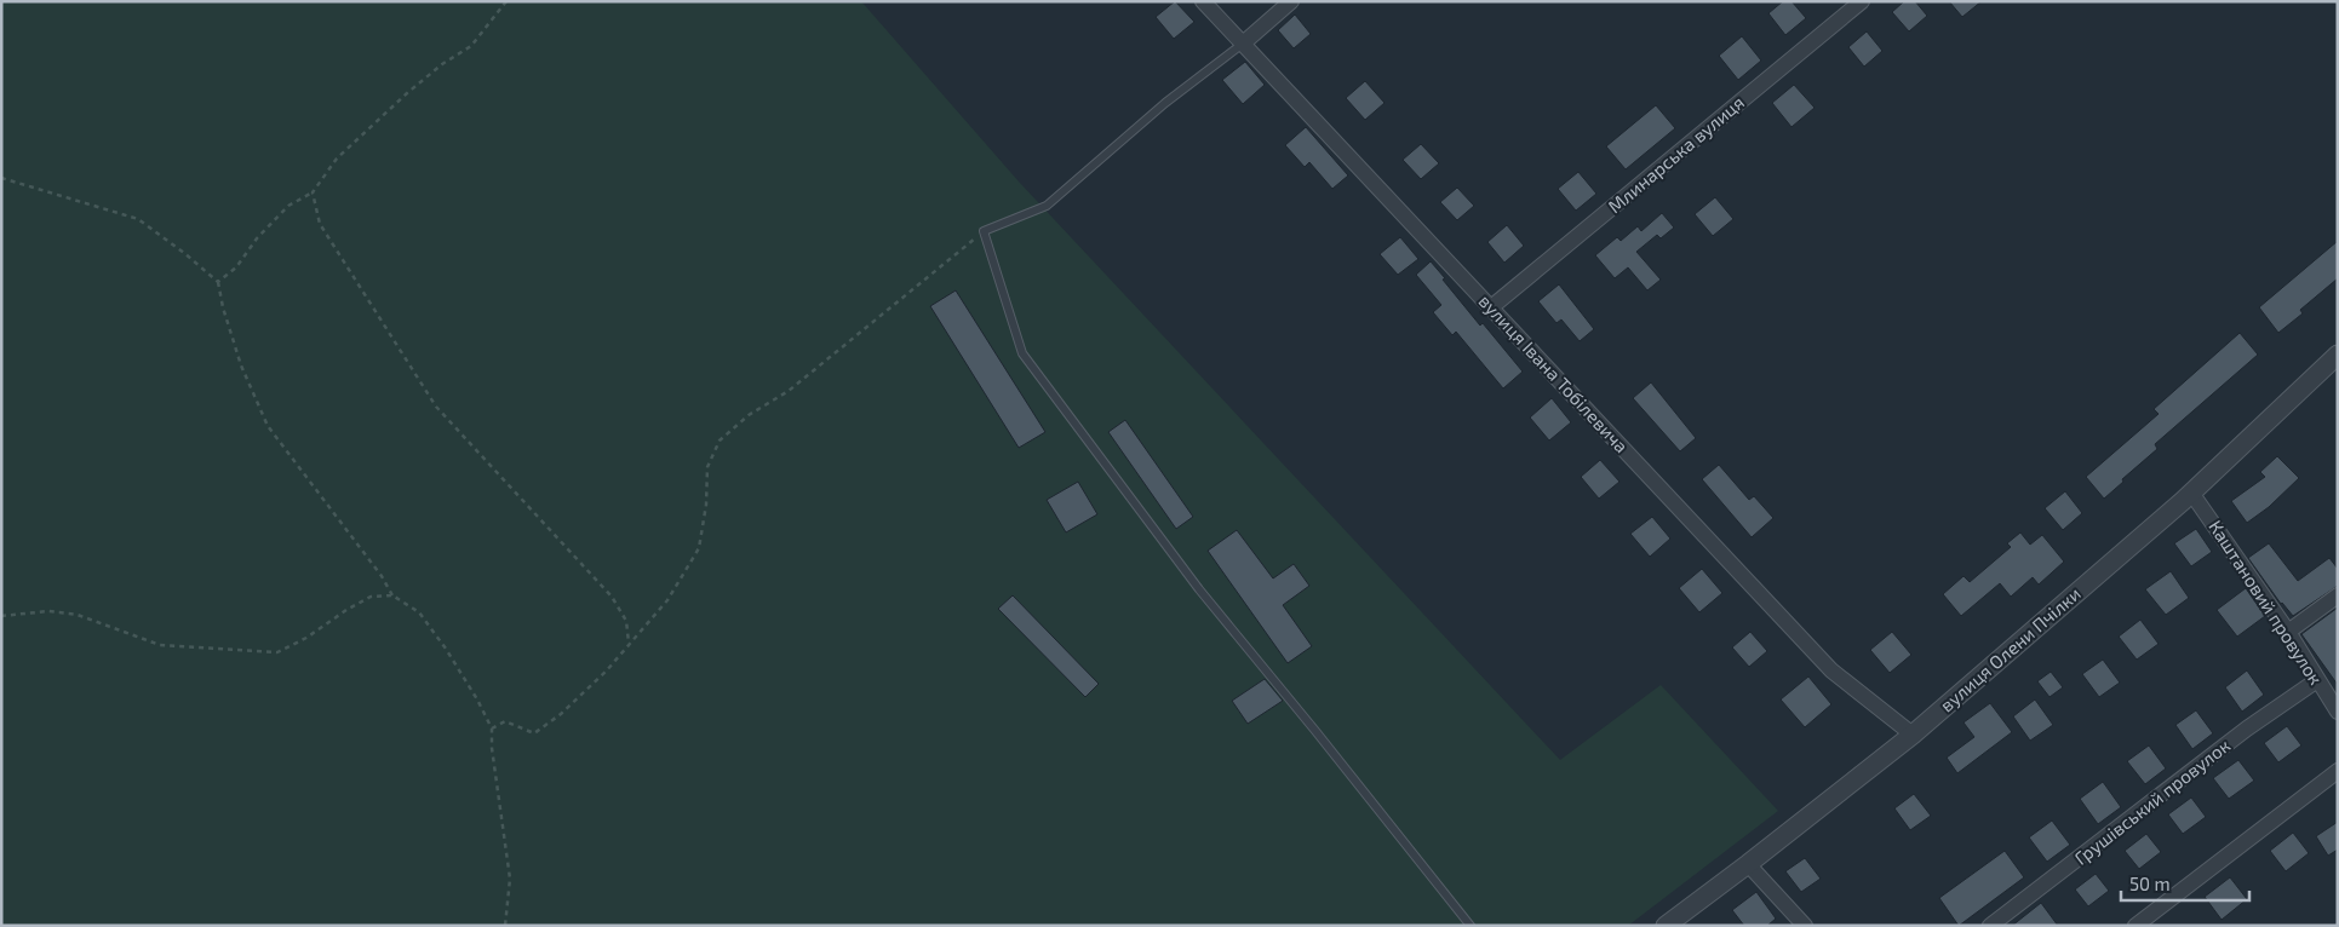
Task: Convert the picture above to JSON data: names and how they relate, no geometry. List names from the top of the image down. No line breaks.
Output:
{"streets":{"street":["Млинарська вулиця","вулиця Івана Тобілевича","Каштановий провулок","вулиця Олени Пчілки","Грушівський провулок"]},"crossings":[["Млинарська вулиця","вулиця Івана Тобілевича"],["вулиця Івана Тобілевича","вулиця Олени Пчілки"],["Каштановий провулок","вулиця Олени Пчілки"],["Каштановий провулок","Грушівський провулок"]],"scale_bar":"50 m"}
